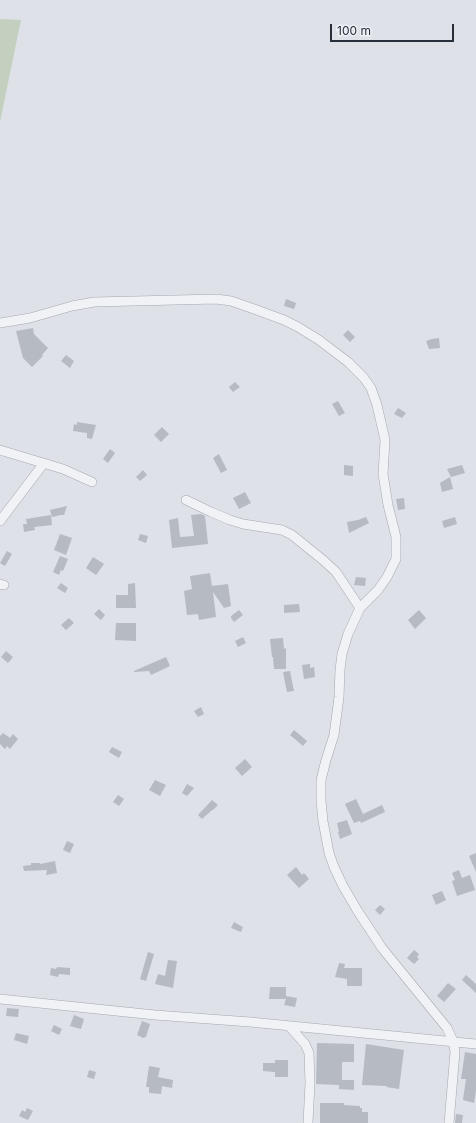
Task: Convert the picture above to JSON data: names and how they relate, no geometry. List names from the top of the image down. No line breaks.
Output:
{"scale_bar":"100 m"}
